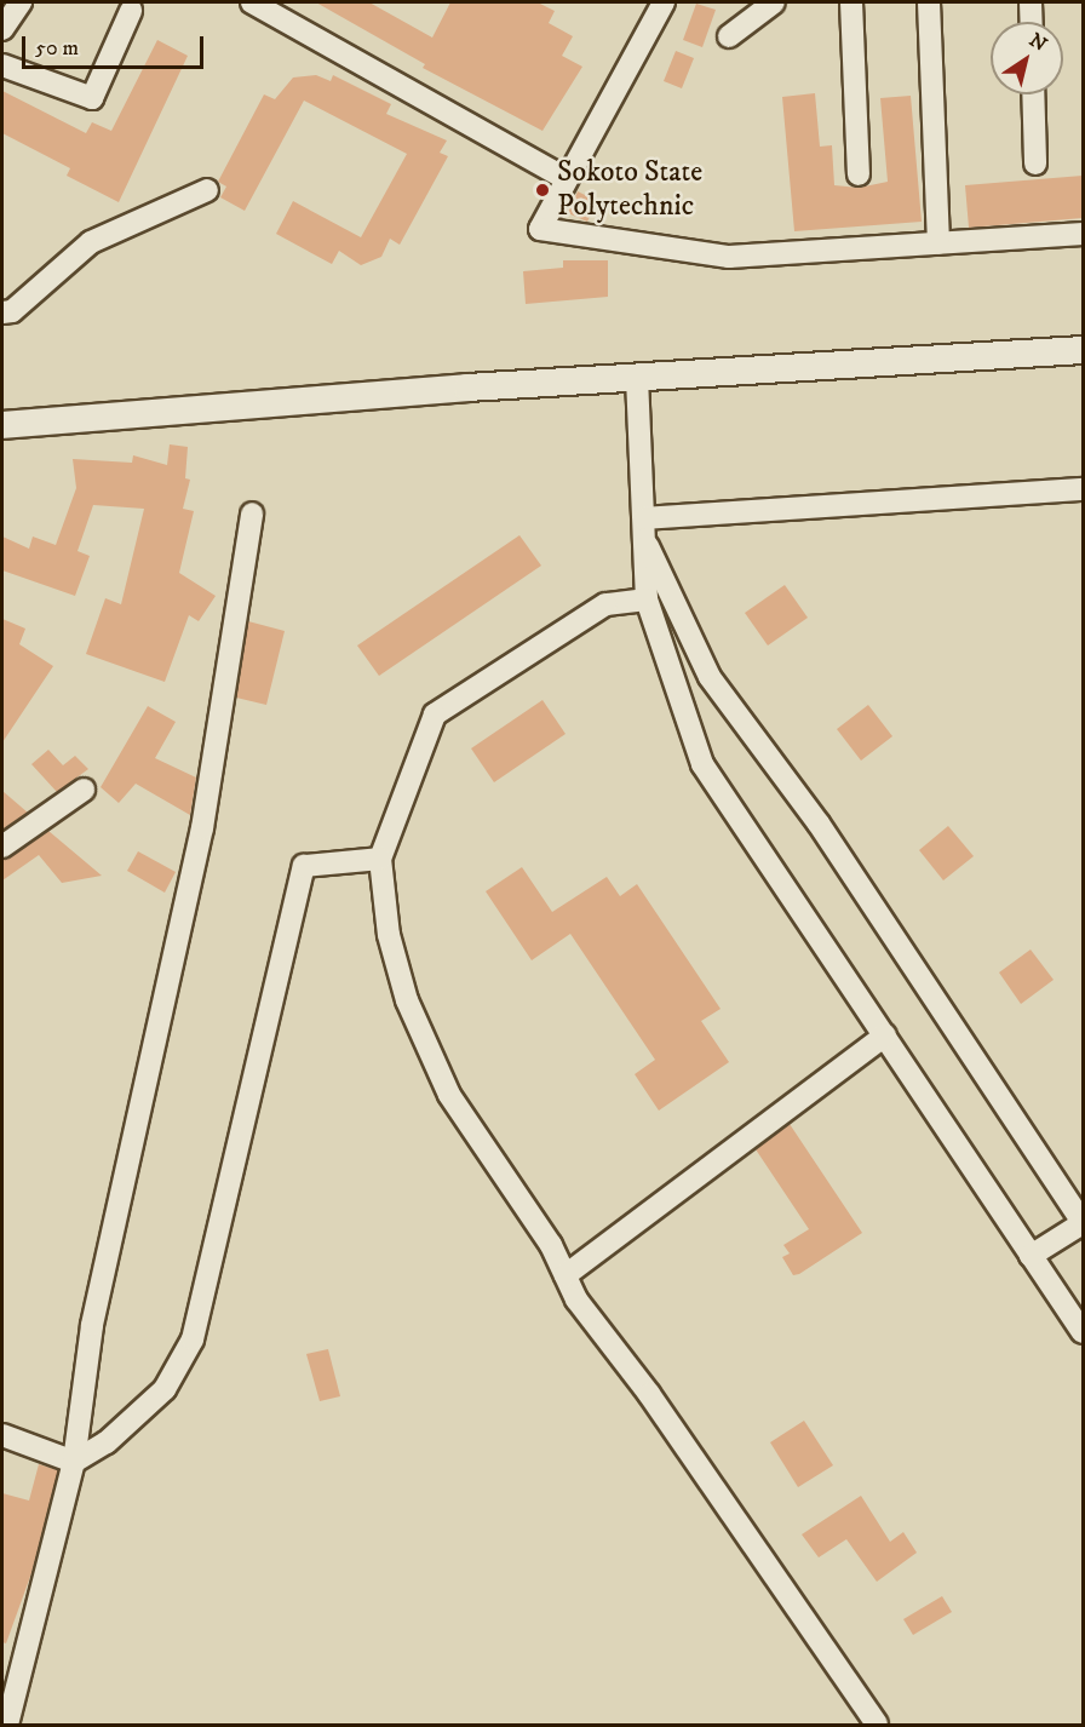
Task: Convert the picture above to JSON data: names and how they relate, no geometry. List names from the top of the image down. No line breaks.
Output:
{"places":["Sokoto State Polytechnic"],"scale_bar":"50 m","north":"top right"}
